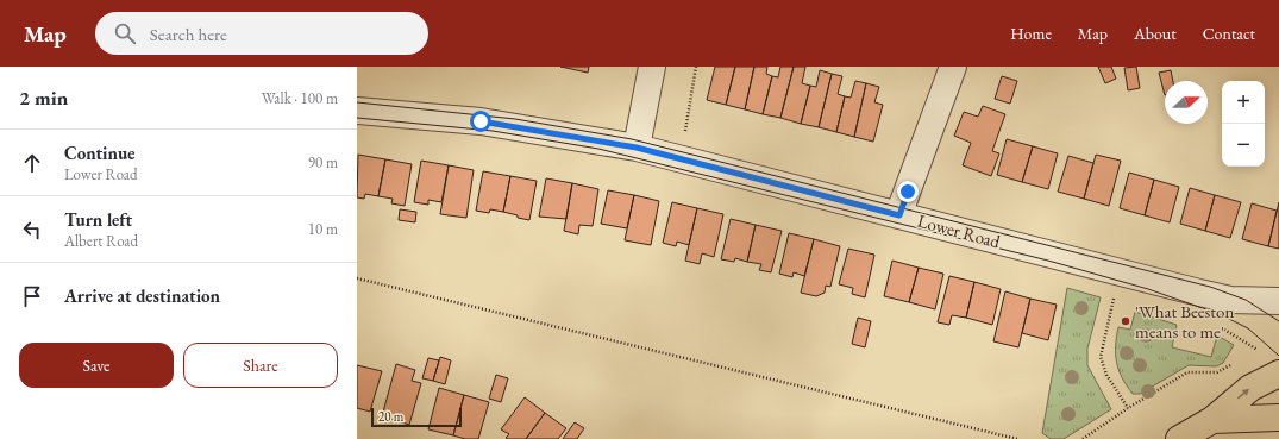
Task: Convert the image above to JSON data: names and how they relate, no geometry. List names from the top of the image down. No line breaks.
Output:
{"streets":{"street":["Lower Road"]},"places":["'What Beeston means to me'"],"scale_bar":"20 m","north":"right","page":{"header":"Map","search":"Search here","nav":["Home","Map","About","Contact"],"heading":["2 min","Walk · 100 m"],"map_buttons":["+","−"],"list":[["Continue","Lower Road","90 m"],["Turn left","Albert Road","10 m"],"Arrive at destination"],"buttons":["Save","Share"],"scale":"20 m"}}
